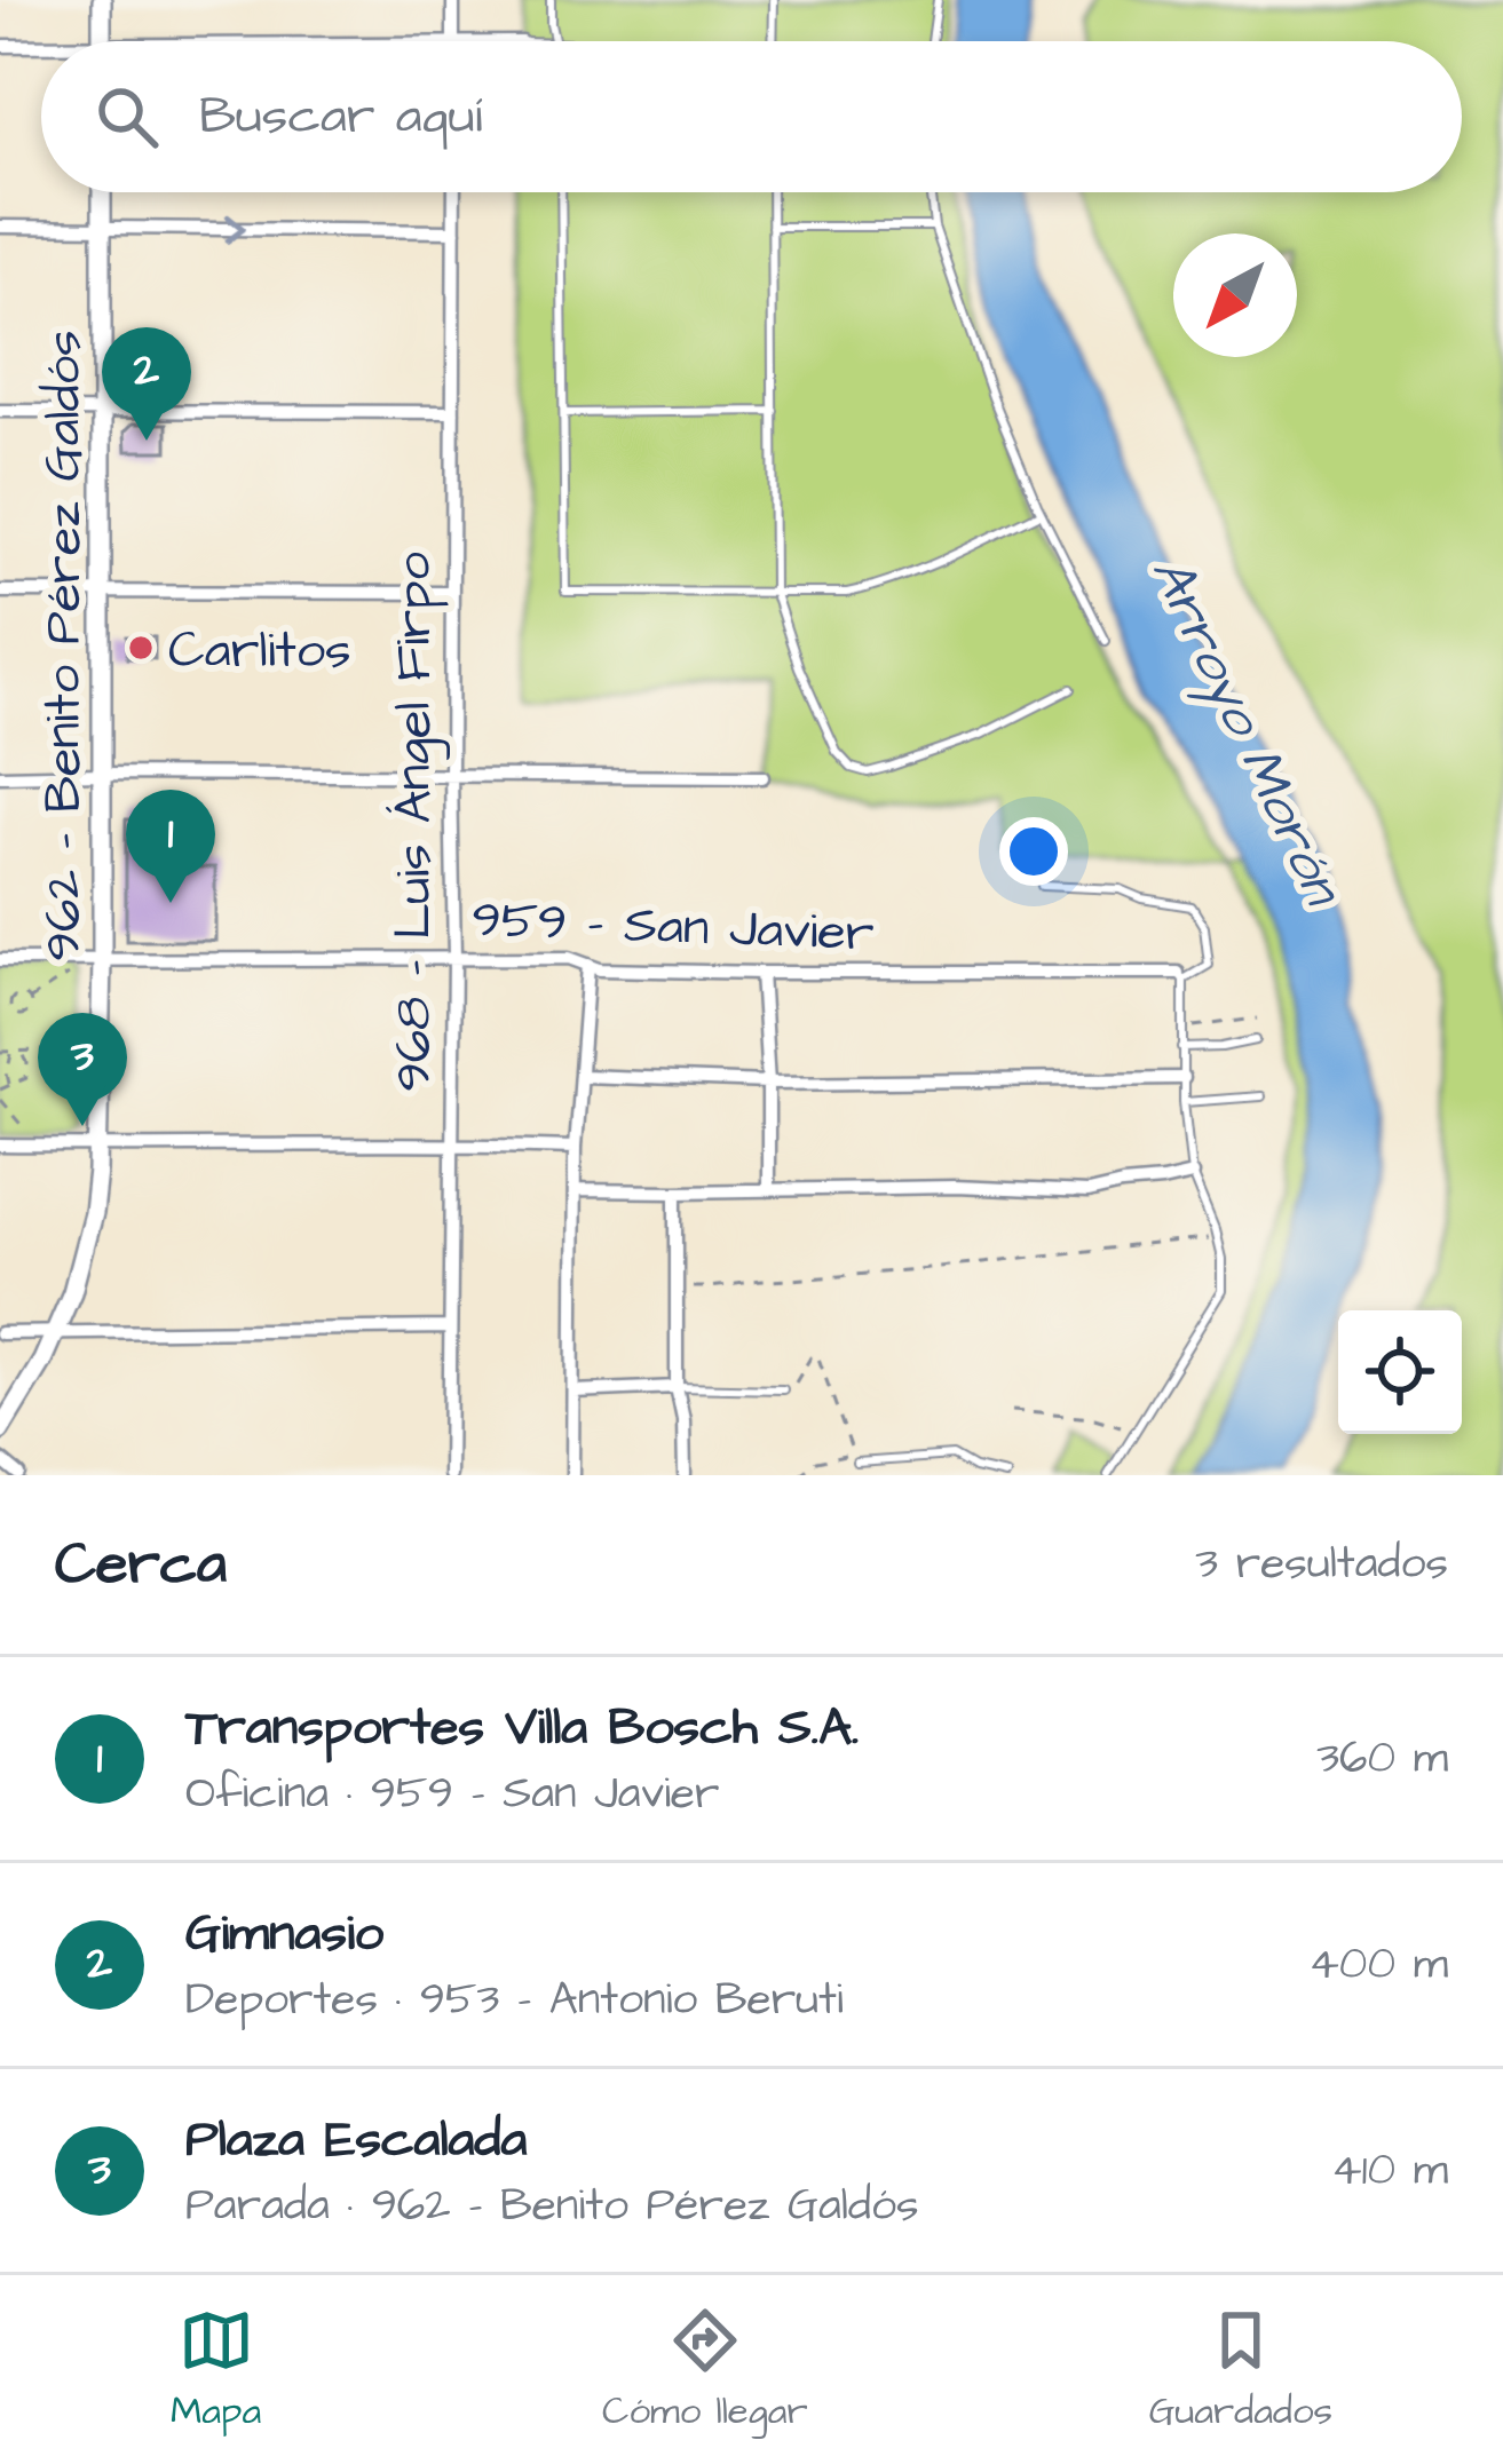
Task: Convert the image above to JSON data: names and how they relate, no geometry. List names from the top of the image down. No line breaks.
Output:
{"streets":{"main road":["962 - Benito Pérez Galdós"],"street":["968 - Luis Ángel Firpo","959 - San Javier"]},"crossings":[["962 - Benito Pérez Galdós","959 - San Javier"],["968 - Luis Ángel Firpo","959 - San Javier"]],"water":["Arroyo Morón"],"places":["Carlitos"],"north":"bottom left","page":{"search":"Buscar aquí","pins":["2","1","3"],"heading":["Cerca","3 resultados"],"list":[{"mark":"1","name":"Transportes Villa Bosch S.A.","note":"Oficina · 959 - San Javier","value":"360 m"},{"mark":"2","name":"Gimnasio","note":"Deportes · 953 - Antonio Beruti","value":"400 m"},{"mark":"3","name":"Plaza Escalada","note":"Parada · 962 - Benito Pérez Galdós","value":"410 m"}],"nav":["Mapa","Cómo llegar","Guardados"]}}
